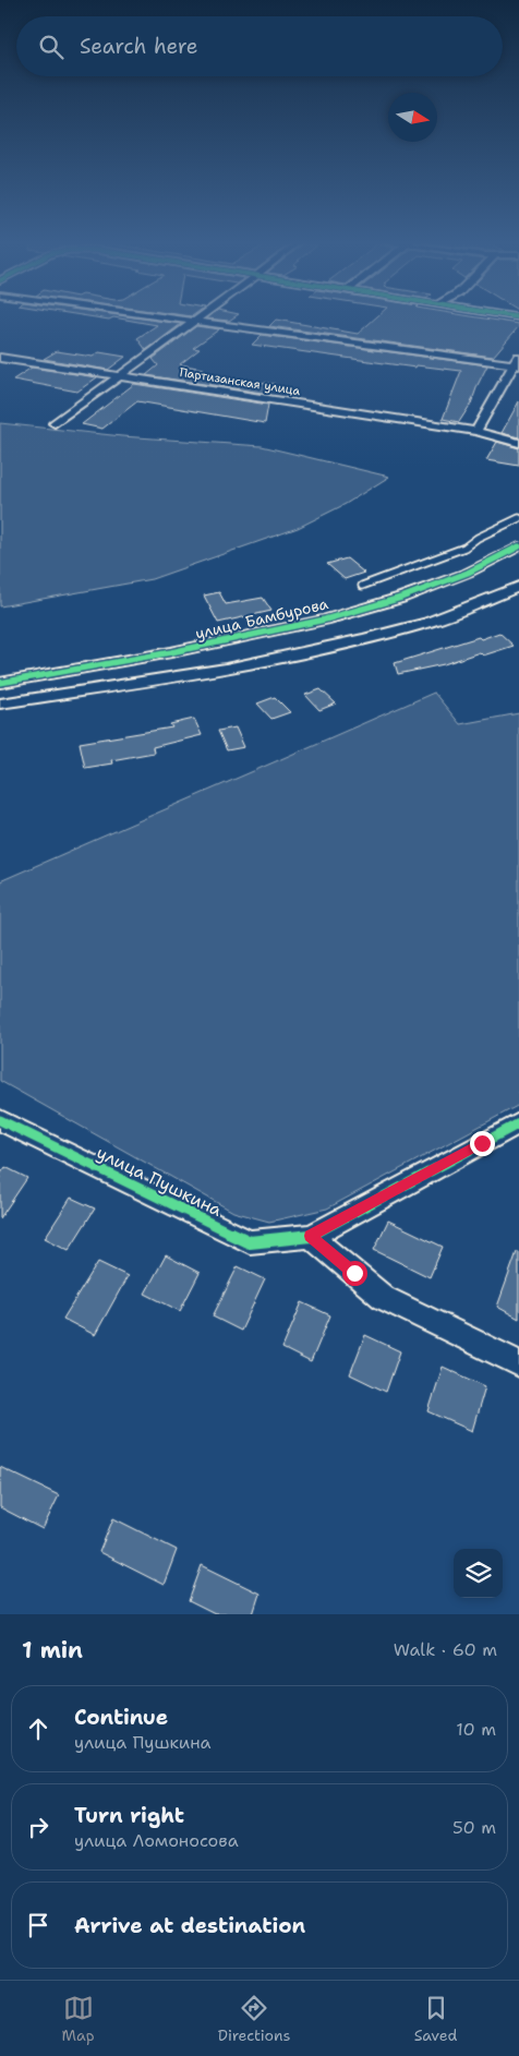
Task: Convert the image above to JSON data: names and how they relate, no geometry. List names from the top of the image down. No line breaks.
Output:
{"streets":{"street":["Партизанская улица","улица Бамбурова","улица Пушкина"]},"north":"right","page":{"search":"Search here","heading":["1 min","Walk · 60 m"],"list":[["Continue","улица Пушкина","10 m"],["Turn right","улица Ломоносова","50 m"],"Arrive at destination"],"nav":["Map","Directions","Saved"]}}
